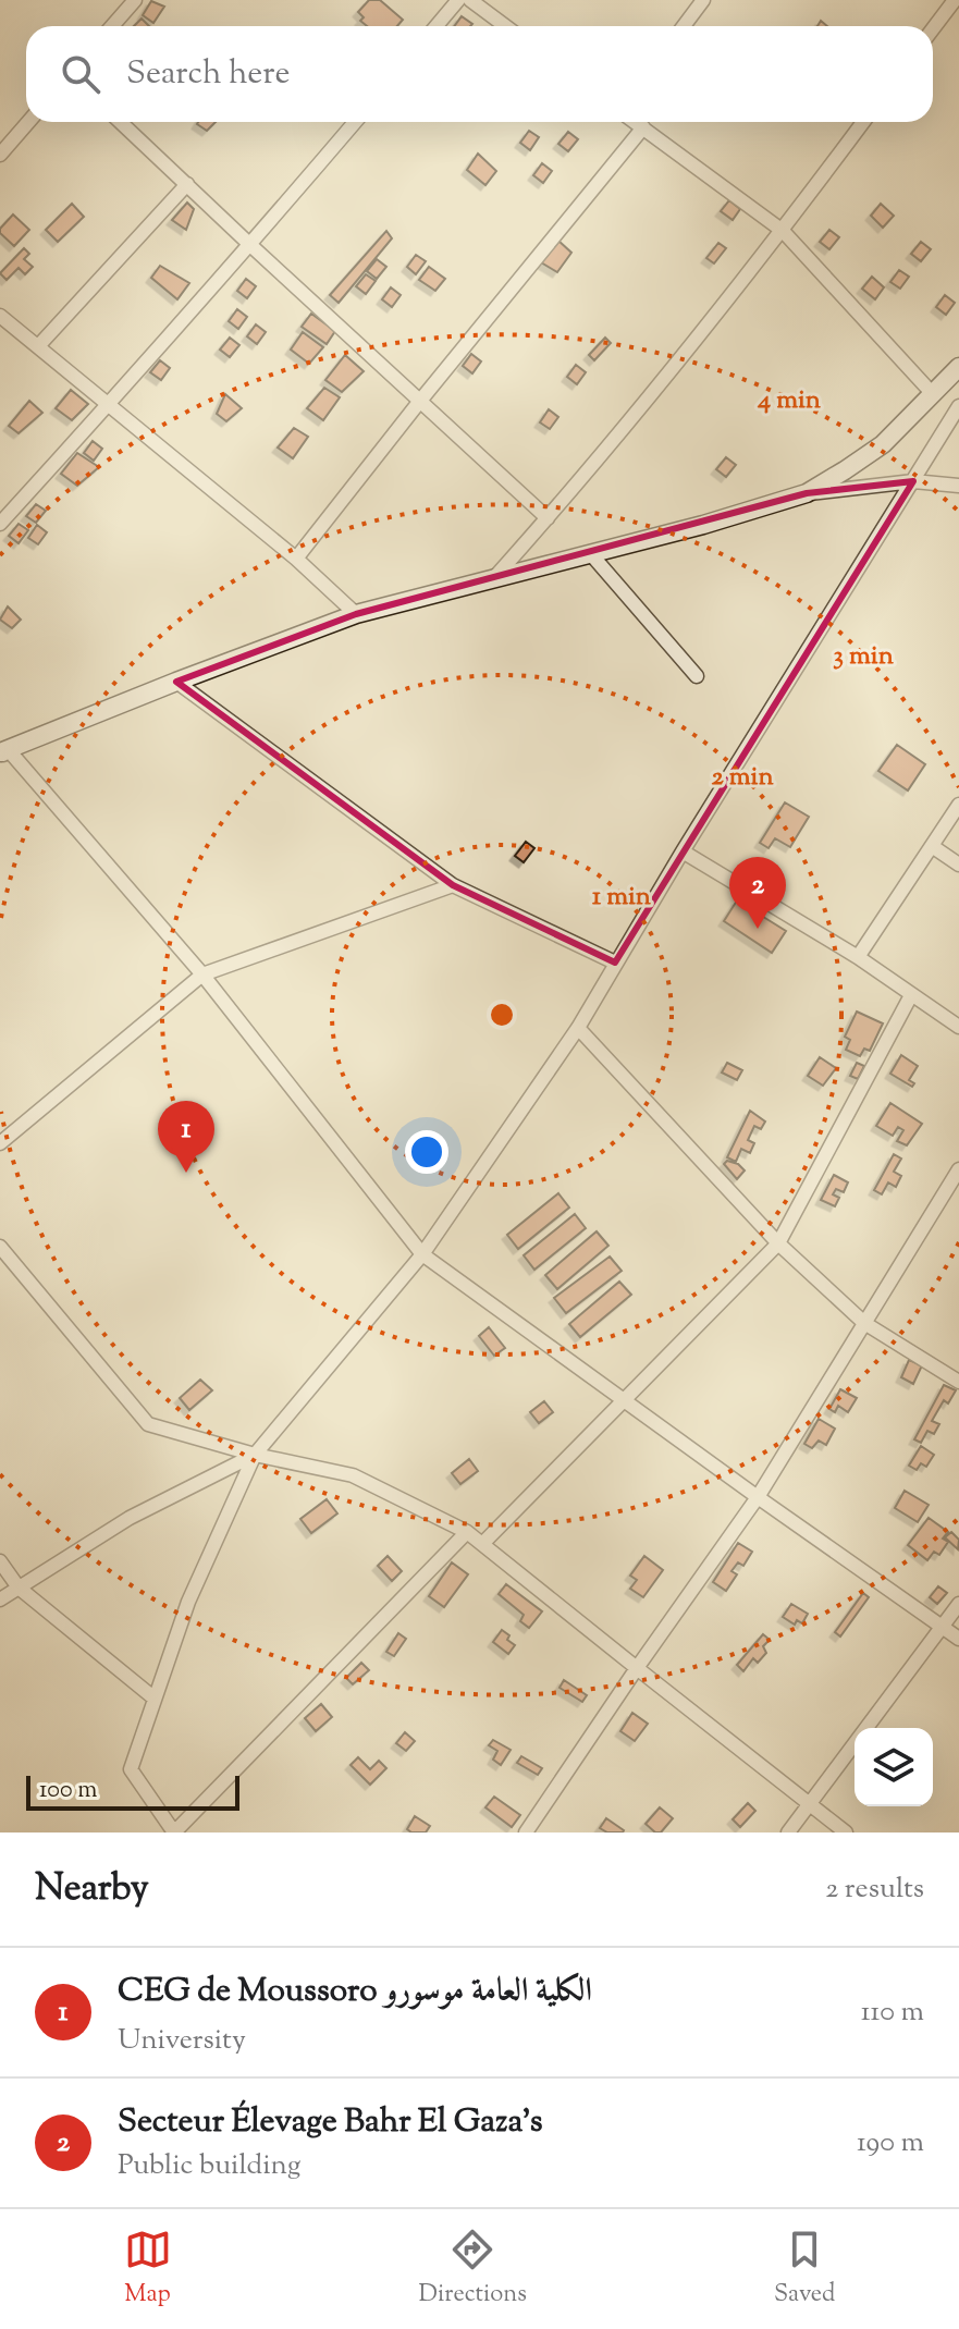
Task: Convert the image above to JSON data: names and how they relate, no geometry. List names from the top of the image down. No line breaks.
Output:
{"scale_bar":"100 m","page":{"search":"Search here","pins":["2","1"],"scale":"100 m","heading":["Nearby","2 results"],"list":[{"mark":"1","name":"CEG de Moussoro الكلية العامة موسورو","note":"University","value":"110 m"},{"mark":"2","name":"Secteur Élevage Bahr El Gaza’s","note":"Public building","value":"190 m"}],"nav":["Map","Directions","Saved"]},"rings":["4 min","3 min","2 min","1 min"]}
